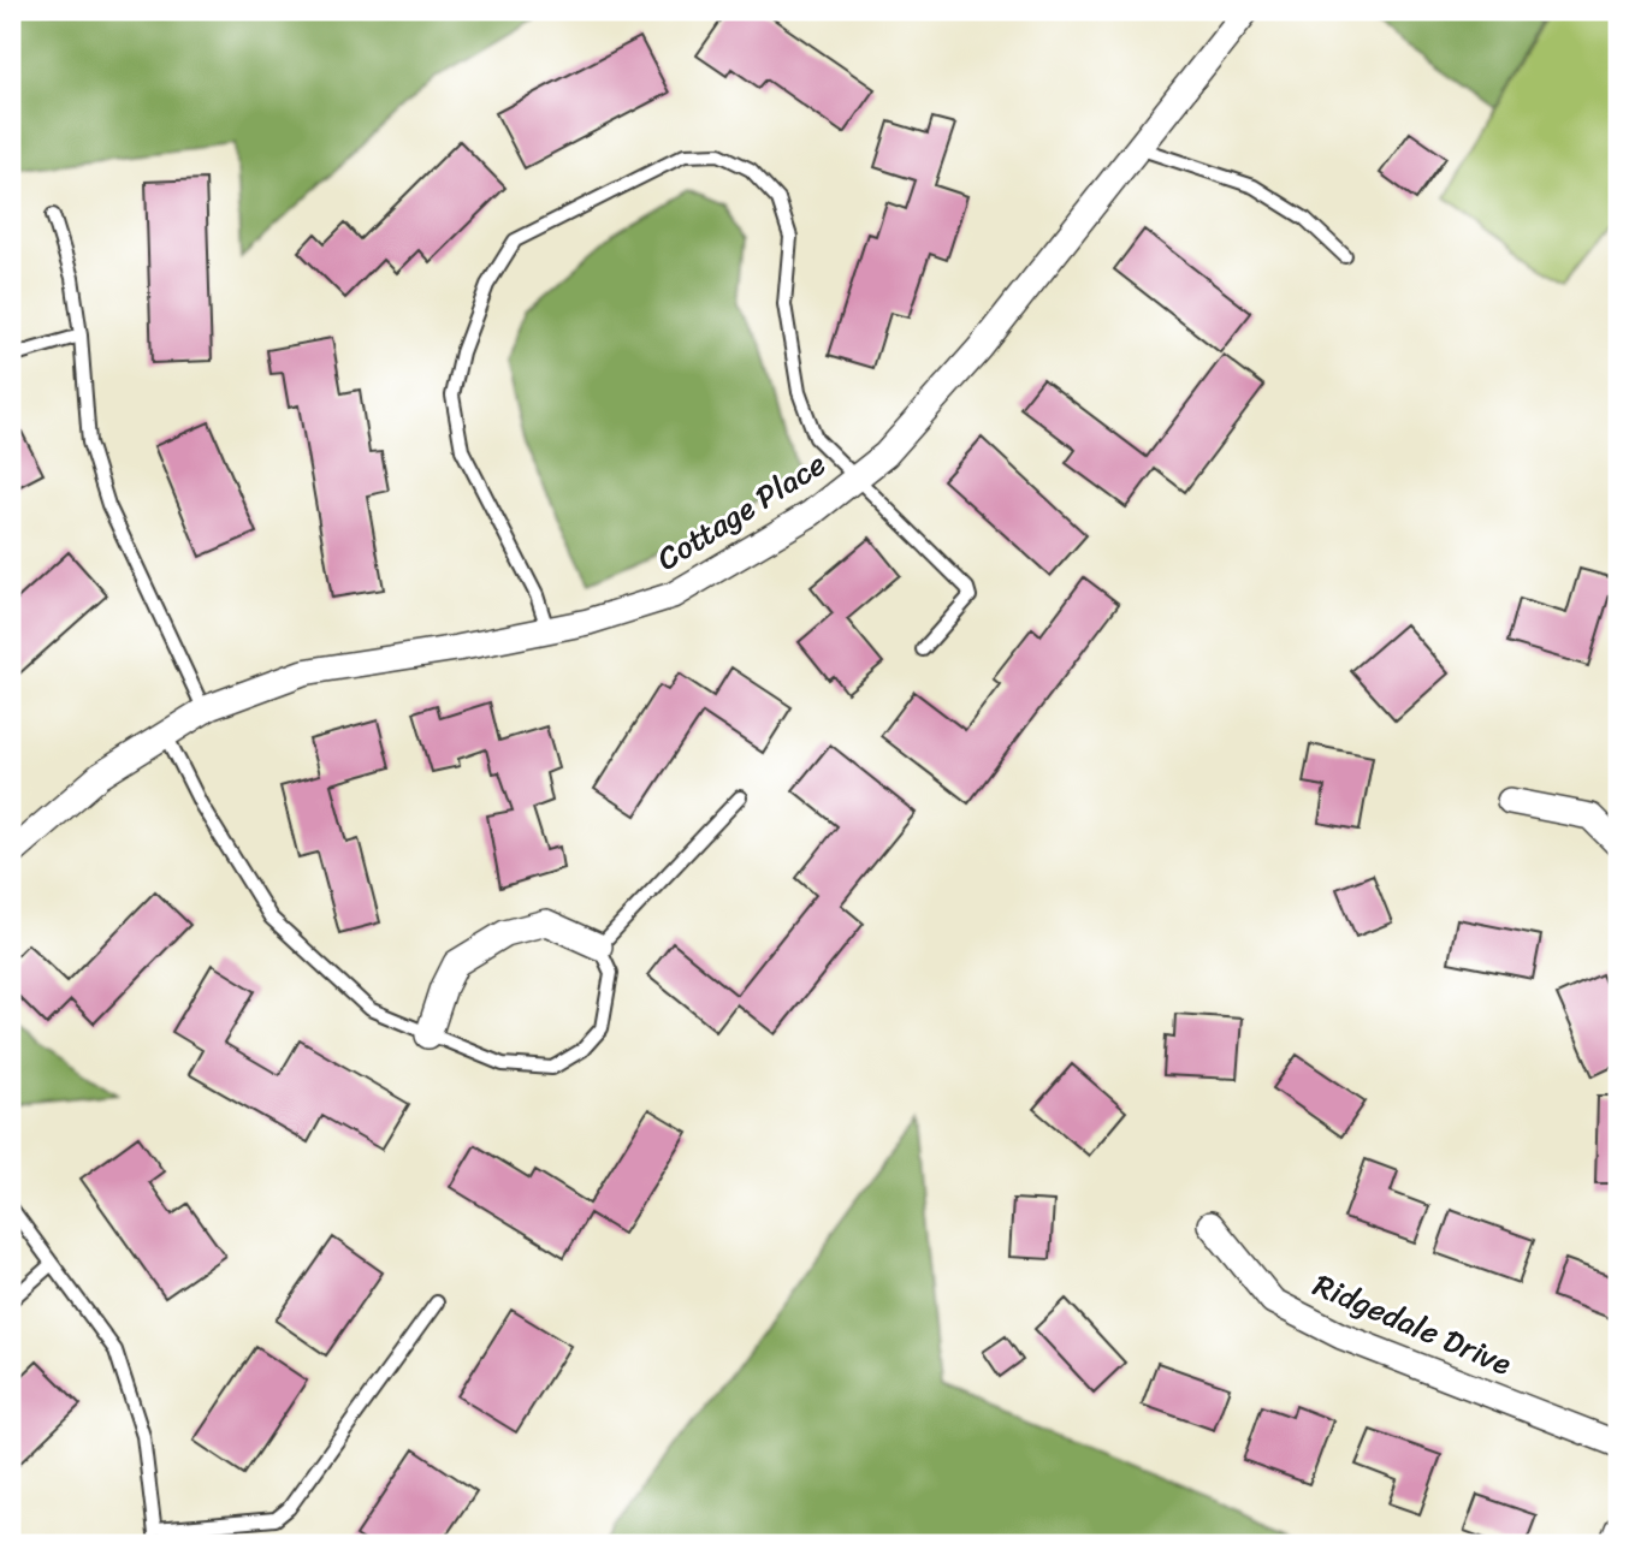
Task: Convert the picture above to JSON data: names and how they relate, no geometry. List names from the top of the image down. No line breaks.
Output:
{"streets":{"street":["Cottage Place","Ridgedale Drive"]}}
